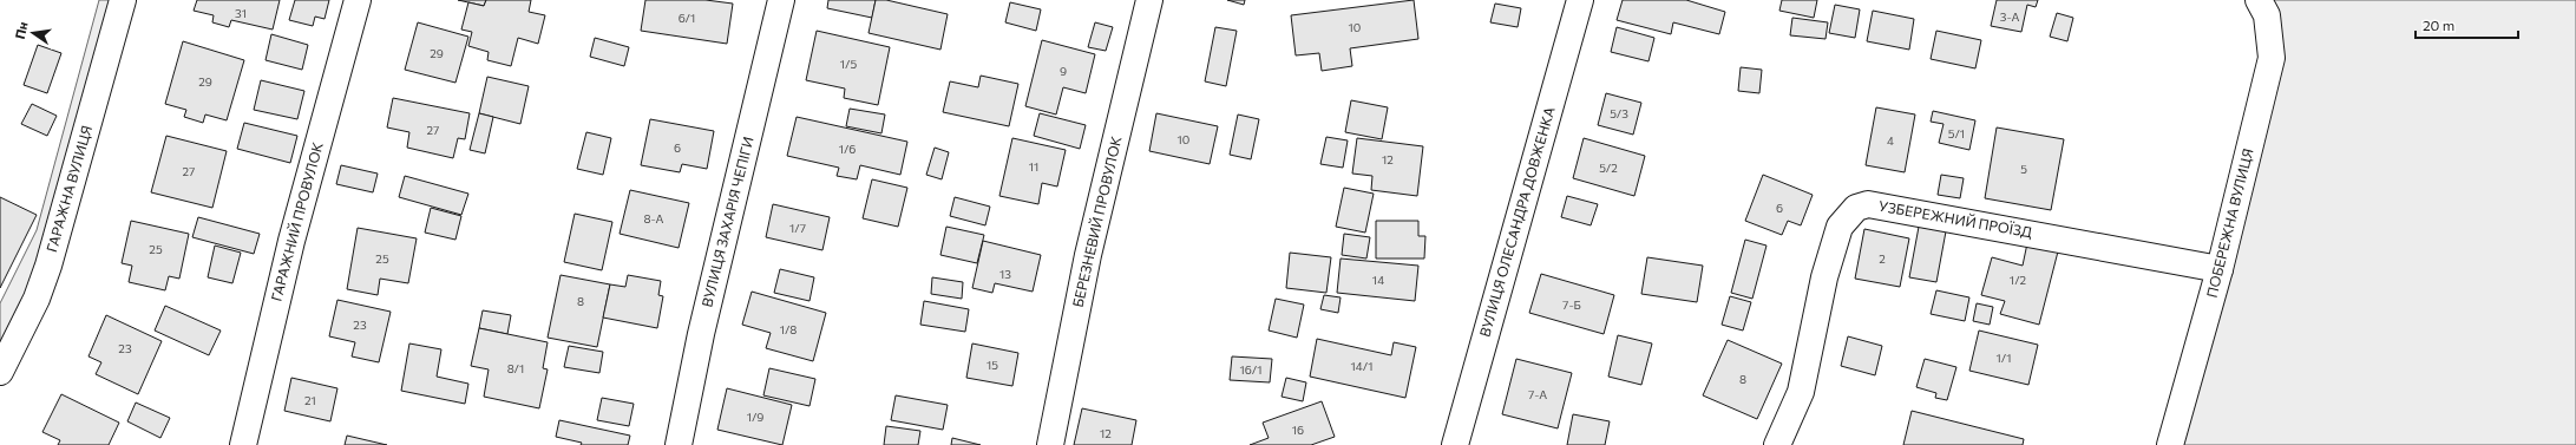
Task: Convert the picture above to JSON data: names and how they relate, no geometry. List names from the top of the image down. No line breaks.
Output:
{"streets":{"street":["ГАРАЖНА ВУЛИЦЯ","УЗБЕРЕЖНИЙ ПРОЇЗД","ГАРАЖНИЙ ПРОВУЛОК","ВУЛИЦЯ ЗАХАРІЯ ЧЕПІГИ","БЕРЕЗНЕВИЙ ПРОВУЛОК","ВУЛИЦЯ ОЛЕСАНДРА ДОВЖЕНКА","ПОБЕРЕЖНА ВУЛИЦЯ"]},"crossings":[["УЗБЕРЕЖНИЙ ПРОЇЗД","ПОБЕРЕЖНА ВУЛИЦЯ"]],"house_numbers":["31","3-А","6/1","10","29","1/5","9","29","5/3","27","5/1","10","4","6","1/6","12","11","5/2","5","27","6","8-А","1/7","25","25","2","13","14","1/2","8","7-Б","23","1/8","23","1/1","15","14/1","8/1","16/1","8","7-А","21","1/9","16","12"],"scale_bar":"20 m","north":"left"}
